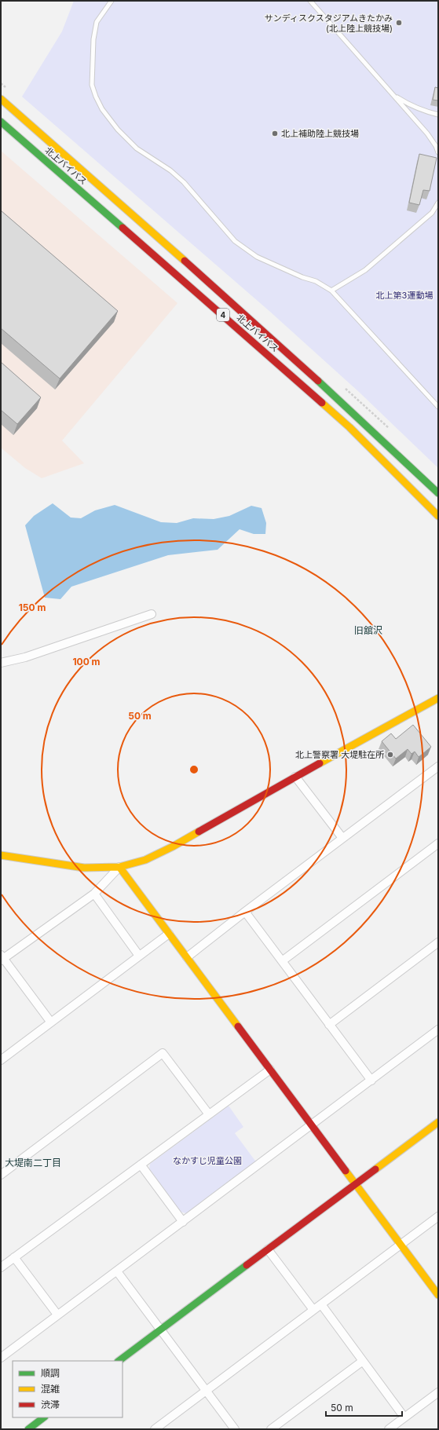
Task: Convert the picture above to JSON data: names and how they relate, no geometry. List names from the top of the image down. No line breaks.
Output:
{"streets":{"main road":["北上バイパス","4"]},"districts":["旧舘沢","大堤南二丁目"],"parks":["北上第3運動場","なかすじ児童公園"],"places":["サンディスクスタジアムきたかみ (北上陸上競技場)","北上補助陸上競技場","北上警察署 大堤駐在所"],"legend":["順調","混雑","渋滞"],"scale_bar":"50 m","rings":["150 m","100 m","50 m"]}
